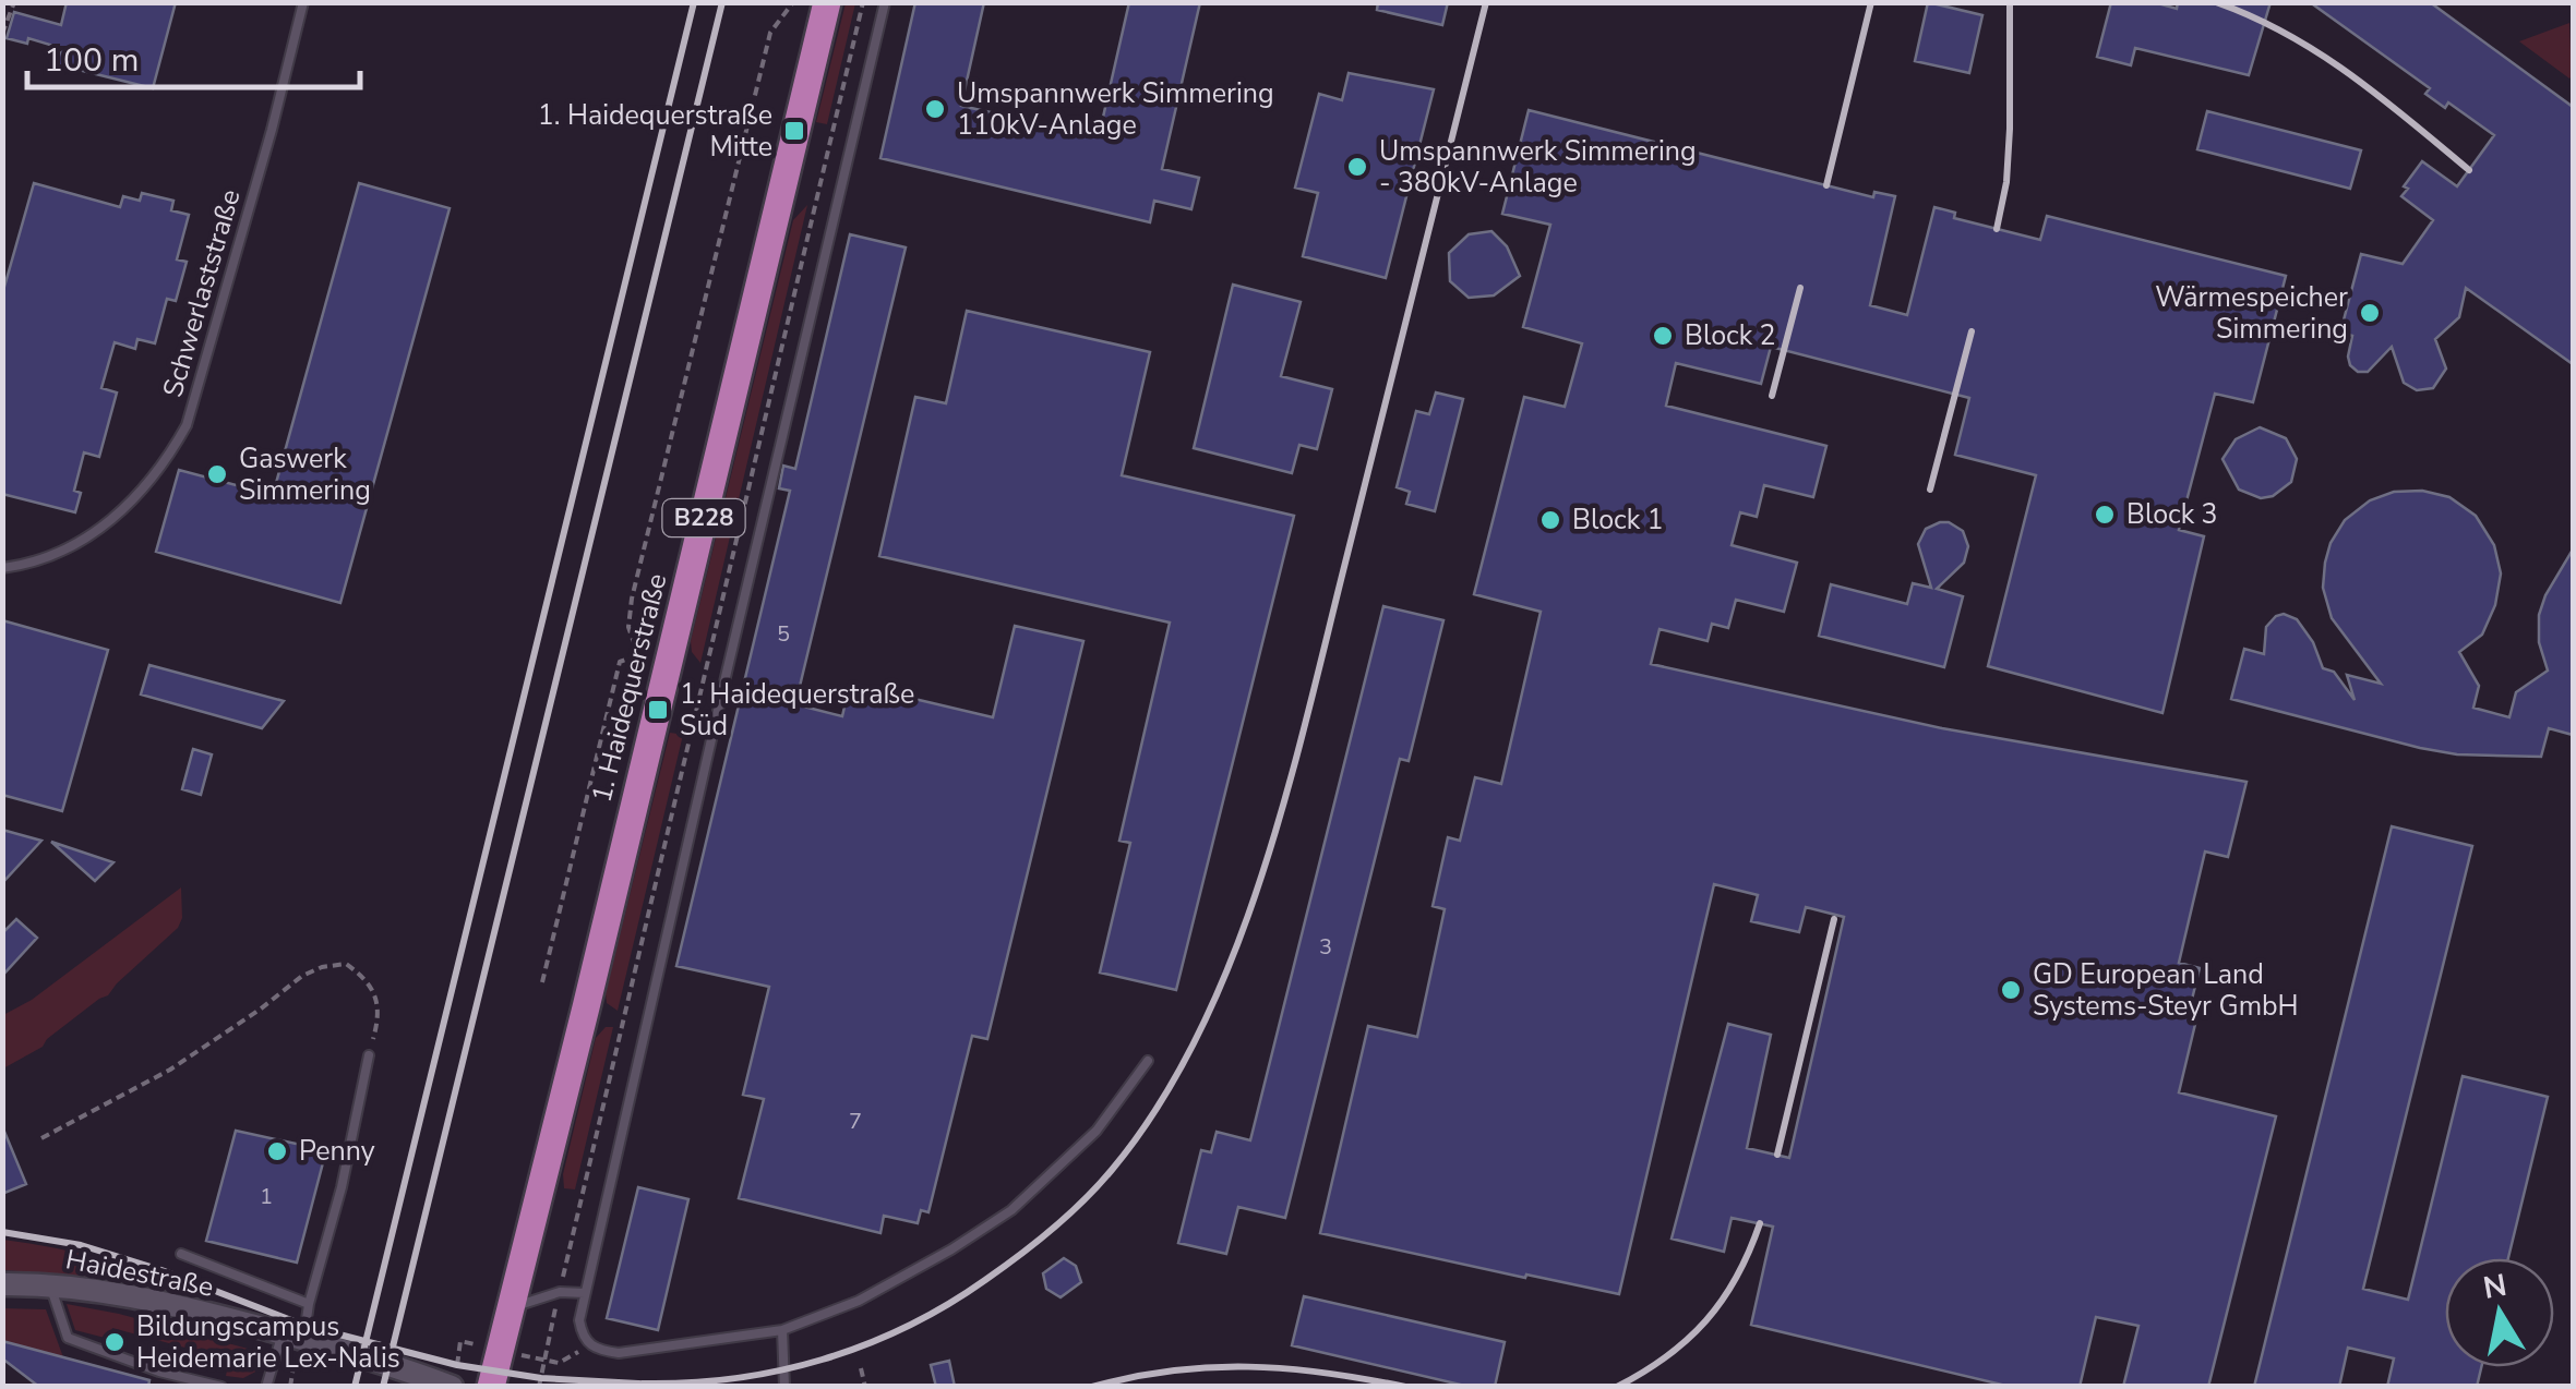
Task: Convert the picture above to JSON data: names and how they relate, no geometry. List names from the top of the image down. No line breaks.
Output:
{"streets":{"main road":["B228","1. Haidequerstraße"],"street":["Haidestraße"],"lane":["Schwerlaststraße"]},"places":{"other":["Umspannwerk Simmering 110kV-Anlage","Umspannwerk Simmering - 380kV-Anlage","Wärmespeicher Simmering","Block 2","Gaswerk Simmering","Block 3","Block 1","GD European Land Systems-Steyr GmbH","Penny","Bildungscampus Heidemarie Lex-Nalis"],"transit":["1. Haidequerstraße Mitte","1. Haidequerstraße Süd"]},"house_numbers":["5","3","7","1"],"scale_bar":"100 m","north":"top"}
